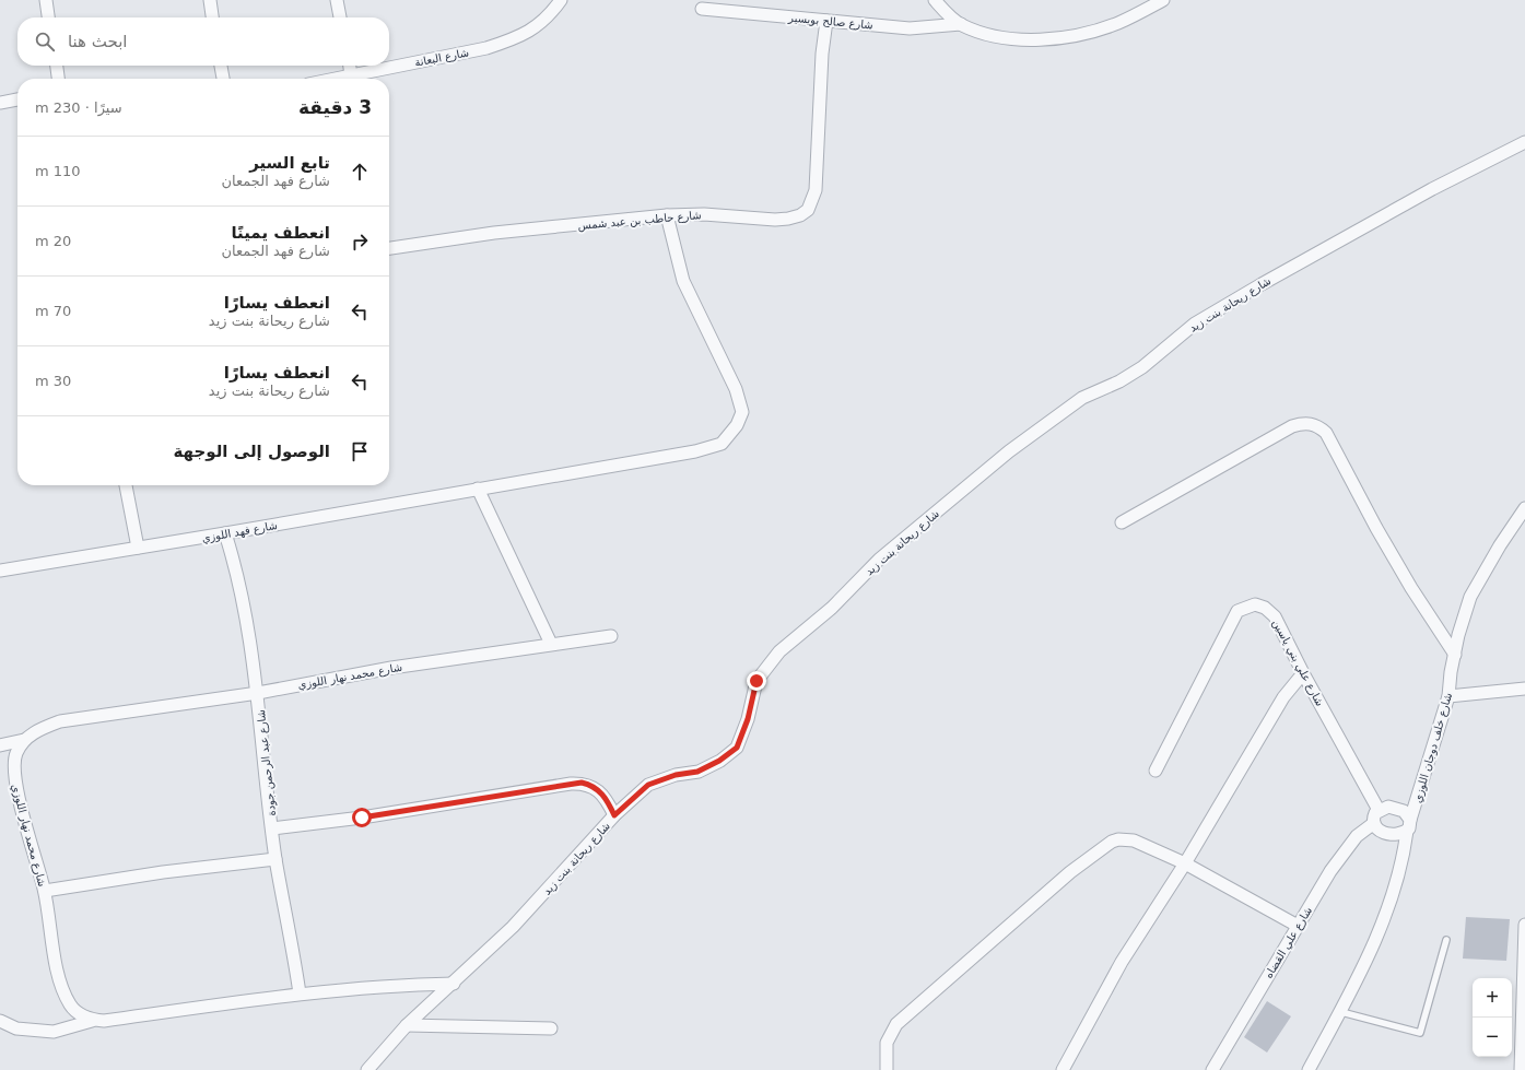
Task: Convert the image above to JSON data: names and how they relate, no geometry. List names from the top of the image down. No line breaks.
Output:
{"streets":{"street":["شارع صالح بويسير","شارع البعانة","شارع حاطب بن عبد شمس","شارع ريحانة بنت زيد","شارع فهد اللوزي","شارع علي بني ياسين","شارع محمد نهار اللوزي","شارع خلف دوجان اللوزي","شارع عبد الرحمن جودة","شارع علي القضاه"]},"crossings":[["شارع صالح بويسير","شارع حاطب بن عبد شمس"],["شارع حاطب بن عبد شمس","شارع فهد اللوزي"],["شارع فهد اللوزي","شارع عبد الرحمن جودة"],["شارع علي بني ياسين","شارع خلف دوجان اللوزي"],["شارع علي بني ياسين","شارع علي القضاه"],["شارع محمد نهار اللوزي","شارع عبد الرحمن جودة"],["شارع خلف دوجان اللوزي","شارع علي القضاه"]],"page":{"search":"ابحث هنا","heading":["3 دقيقة","سيرًا · 230 m"],"list":[["تابع السير","شارع فهد الجمعان","110 m"],["انعطف يمينًا","شارع فهد الجمعان","20 m"],["انعطف يسارًا","شارع ريحانة بنت زيد","70 m"],["انعطف يسارًا","شارع ريحانة بنت زيد","30 m"],"الوصول إلى الوجهة"],"map_buttons":["+","−"]}}
